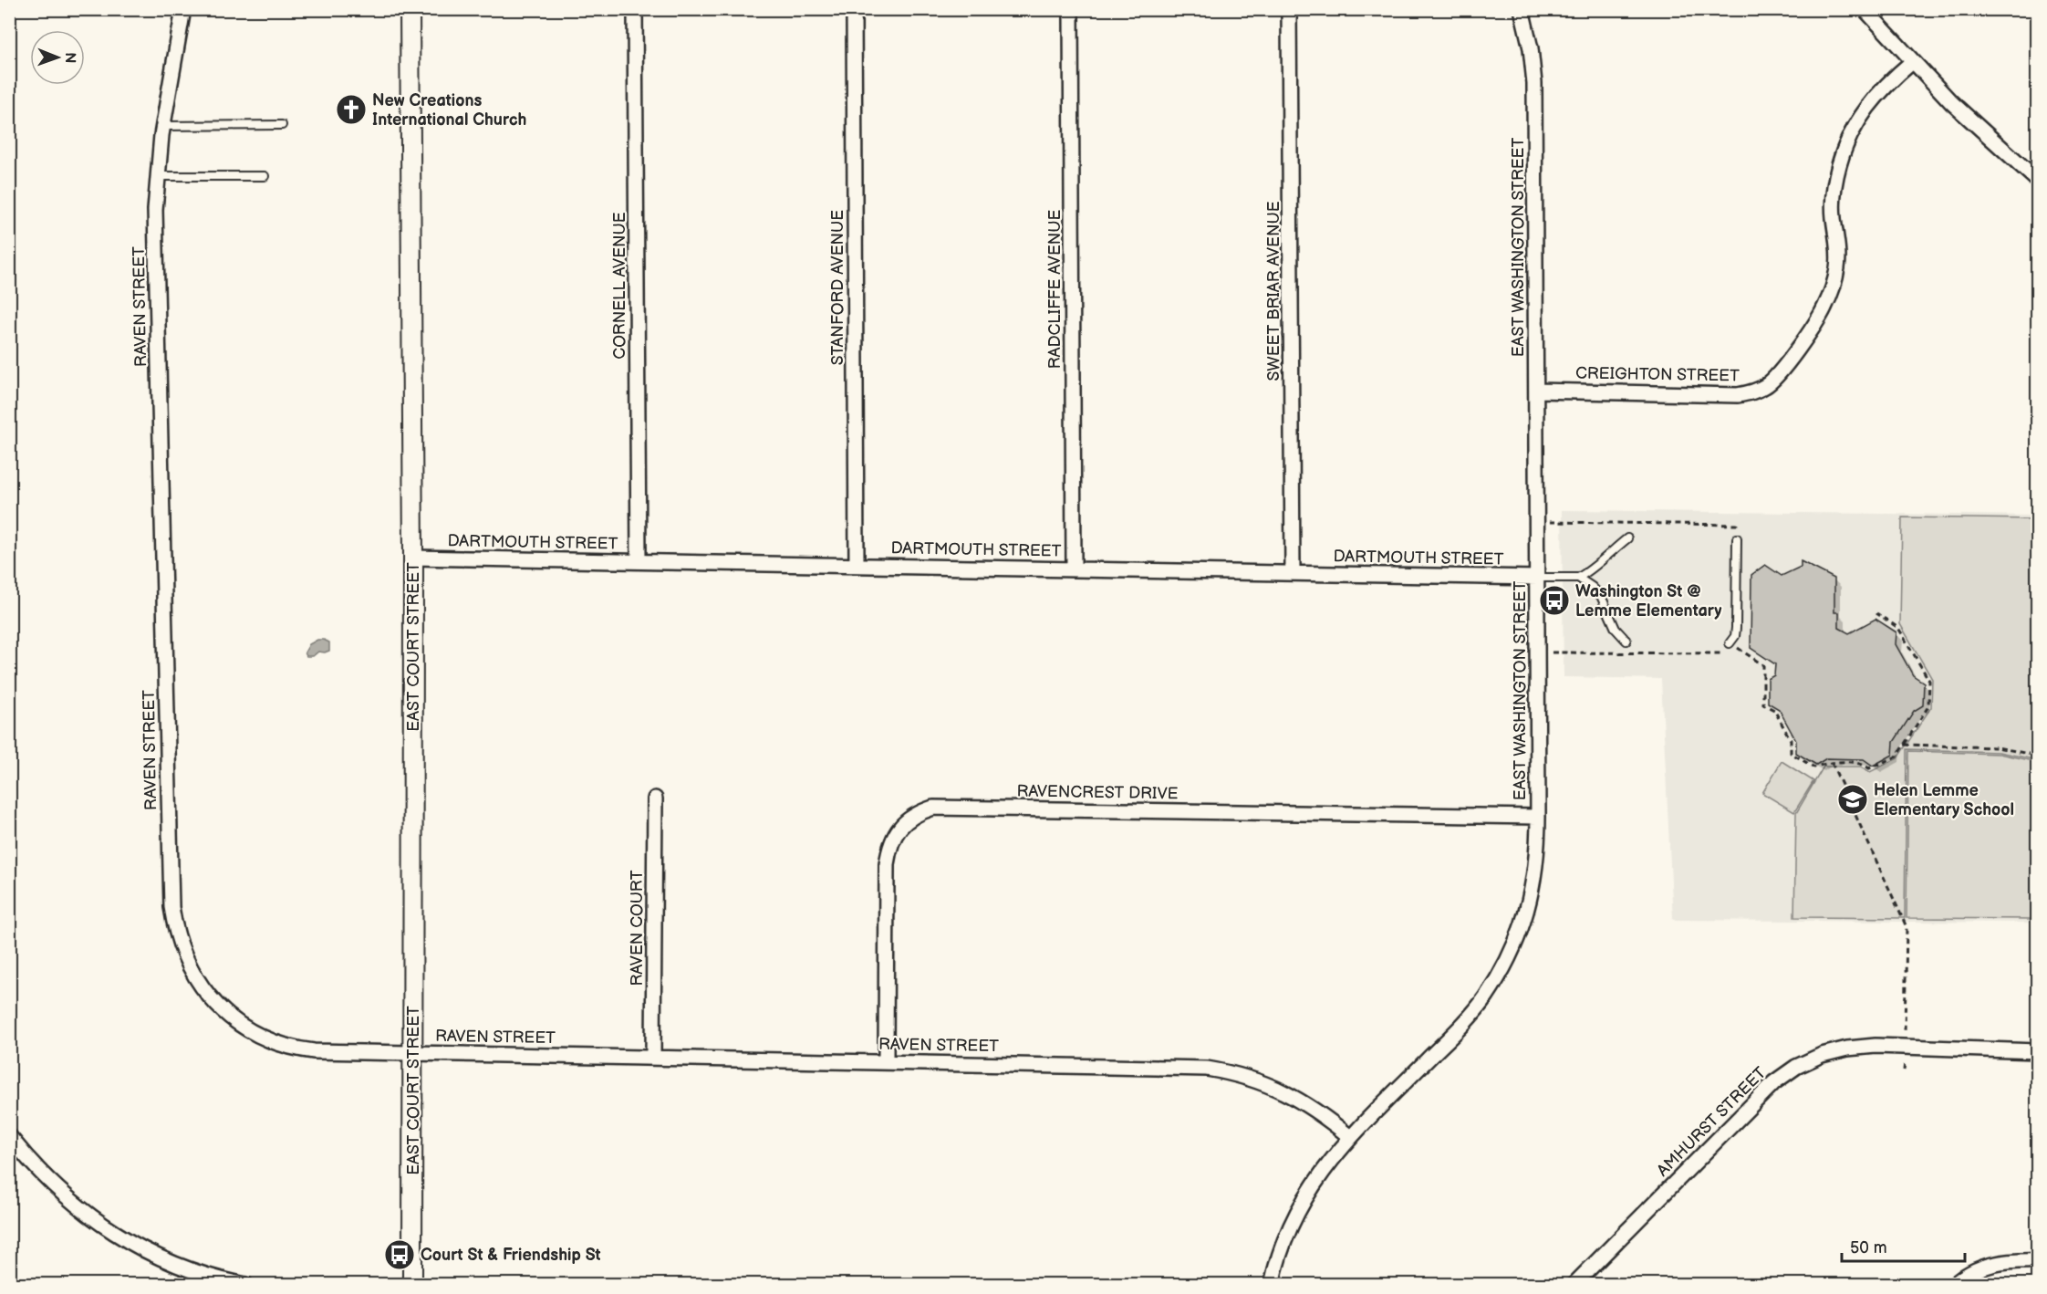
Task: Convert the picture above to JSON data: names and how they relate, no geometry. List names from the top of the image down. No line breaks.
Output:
{"streets":{"street":["EAST WASHINGTON STREET","CORNELL AVENUE","STANFORD AVENUE","RADCLIFFE AVENUE","SWEET BRIAR AVENUE","RAVEN STREET","CREIGHTON STREET","DARTMOUTH STREET","EAST COURT STREET","RAVENCREST DRIVE","RAVEN COURT","AMHURST STREET"]},"crossings":[["EAST WASHINGTON STREET","RAVEN STREET"],["EAST WASHINGTON STREET","CREIGHTON STREET"],["EAST WASHINGTON STREET","DARTMOUTH STREET"],["EAST WASHINGTON STREET","RAVENCREST DRIVE"],["CORNELL AVENUE","DARTMOUTH STREET"],["STANFORD AVENUE","DARTMOUTH STREET"],["RADCLIFFE AVENUE","DARTMOUTH STREET"],["SWEET BRIAR AVENUE","DARTMOUTH STREET"],["RAVEN STREET","EAST COURT STREET"],["RAVEN STREET","RAVENCREST DRIVE"],["RAVEN STREET","RAVEN COURT"],["DARTMOUTH STREET","EAST COURT STREET"]],"places":{"church":["New Creations International Church"],"bus stop":["Washington St @ Lemme Elementary","Court St & Friendship St"],"school or university":["Helen Lemme Elementary School"]},"scale_bar":"50 m","north":"right"}
